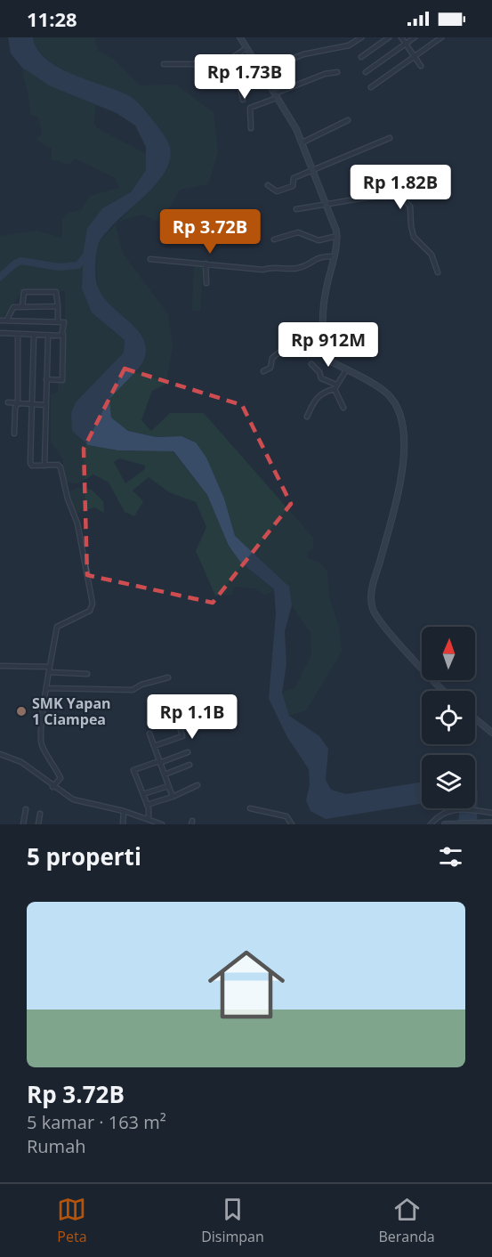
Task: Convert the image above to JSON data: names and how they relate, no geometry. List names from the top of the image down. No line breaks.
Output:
{"places":["SMK Yapan 1 Ciampea"],"north":"top","page":{"status":"11:28","price":["Rp 1.73B","Rp 1.82B","Rp 3.72B","Rp 912M","Rp 1.1B"],"heading":"5 properti","list":[{"name":"Rp 3.72B","note":"5 kamar · 163 m² · Rumah"}],"tabs":["Peta","Disimpan","Beranda"]}}
